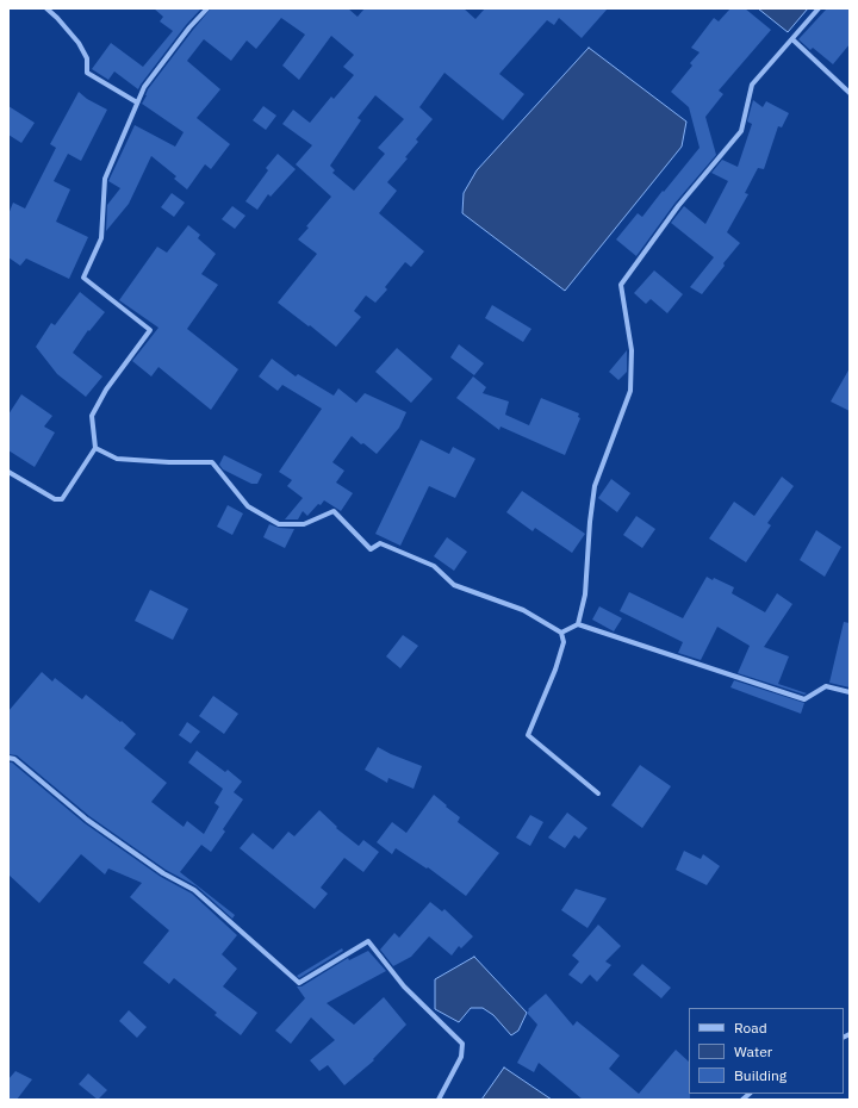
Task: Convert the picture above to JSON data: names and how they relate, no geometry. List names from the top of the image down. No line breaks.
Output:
{"legend":["Road","Water","Building"]}
